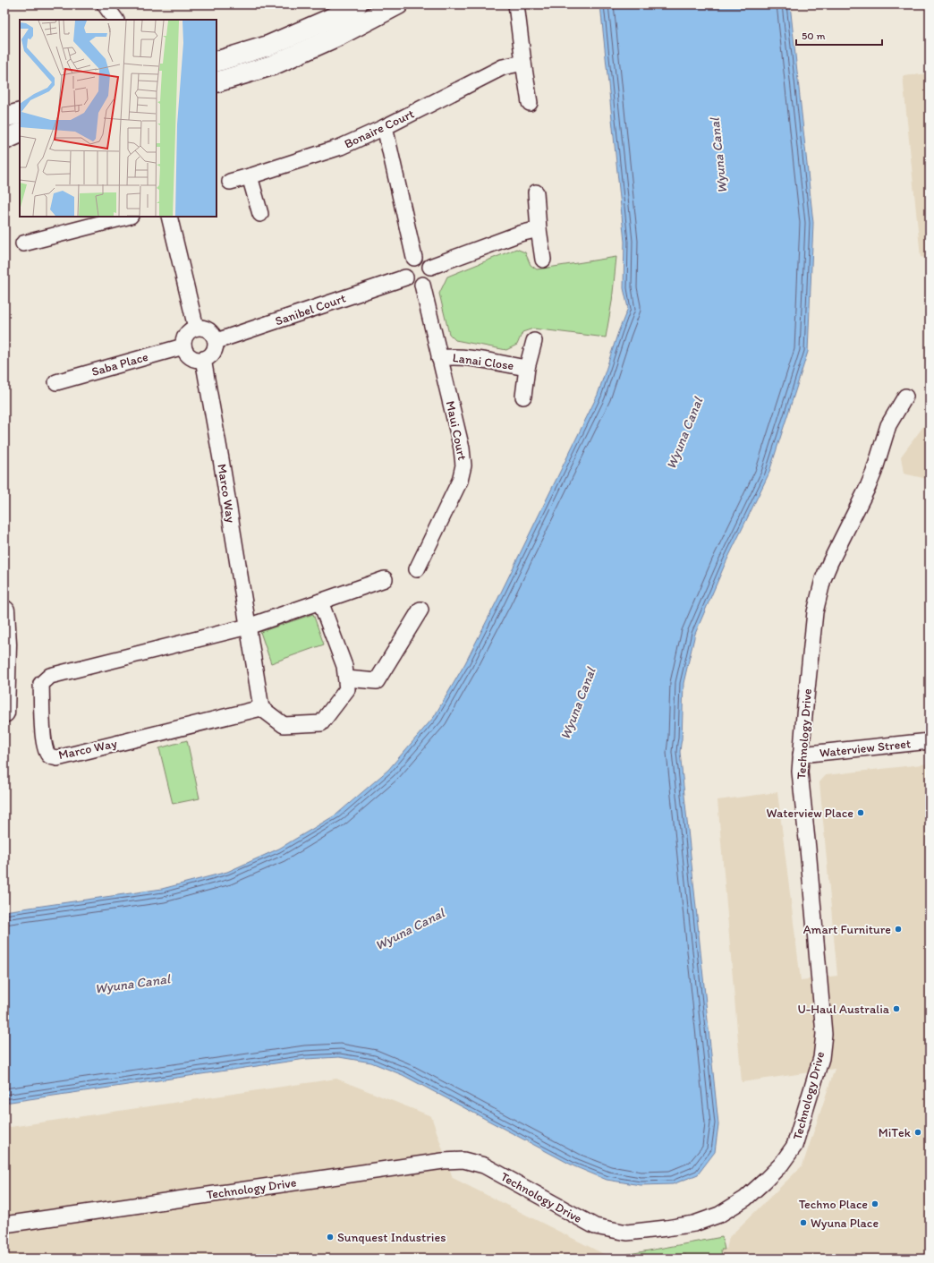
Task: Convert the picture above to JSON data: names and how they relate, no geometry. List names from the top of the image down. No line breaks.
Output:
{"streets":{"street":["Bonaire Court","Sanibel Court","Lanai Close","Saba Place","Maui Court","Marco Way","Technology Drive","Waterview Street"]},"crossings":[["Sanibel Court","Saba Place"],["Sanibel Court","Maui Court"],["Sanibel Court","Marco Way"],["Lanai Close","Maui Court"],["Saba Place","Marco Way"],["Technology Drive","Waterview Street"]],"water":["Wyuna Canal"],"places":["Waterview Place","Amart Furniture","U-Haul Australia","MiTek","Techno Place","Wyuna Place","Sunquest Industries"],"scale_bar":"50 m"}
